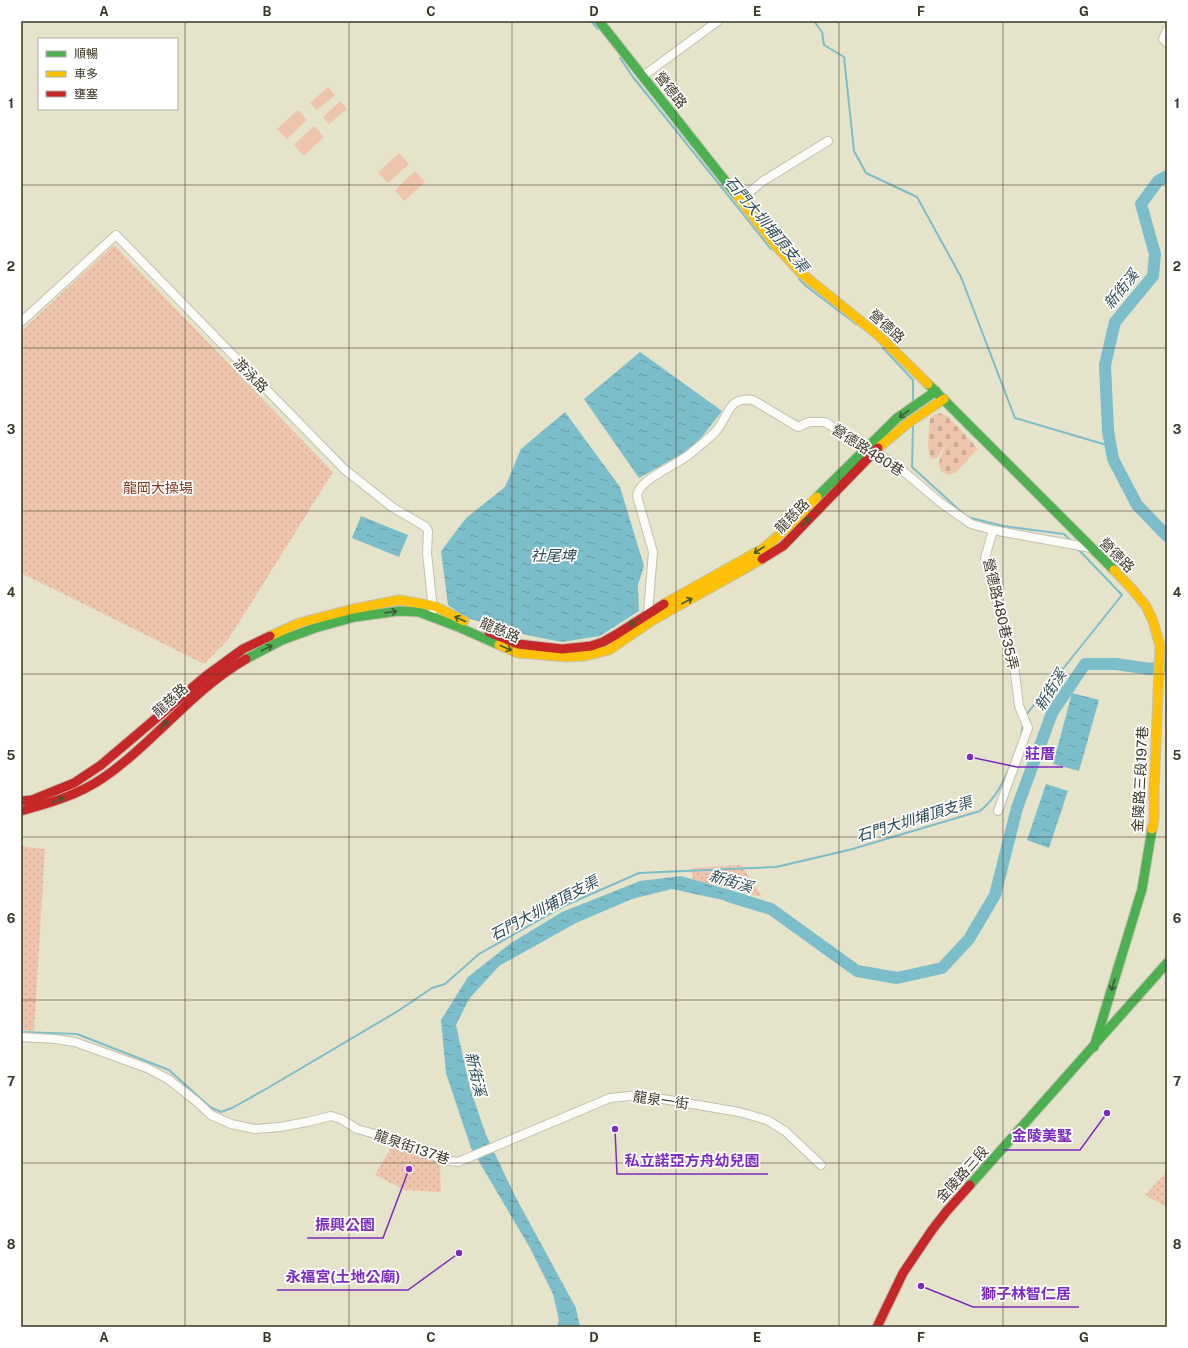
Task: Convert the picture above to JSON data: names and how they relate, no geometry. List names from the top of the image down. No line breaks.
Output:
{"streets":{"street":["營德路","游泳路","營德路480巷","龍慈路","營德路480巷35弄","金陵路三段197巷","龍泉一街","龍泉街137巷","金陵路三段"]},"crossings":[["營德路","營德路480巷"],["營德路","龍慈路"],["營德路","金陵路三段197巷"],["游泳路","龍慈路"],["營德路480巷","龍慈路"],["營德路480巷","營德路480巷35弄"],["金陵路三段197巷","金陵路三段"],["龍泉一街","龍泉街137巷"]],"one_way":["金陵路三段197巷"],"water":["石門大圳埔頂支渠","新街溪","社尾埤"],"parks":["龍岡大操場"],"places":["莊厝","金陵美墅","私立諾亞方舟幼兒園","振興公園","永福宮(土地公廟)","獅子林智仁居"],"legend":["順暢","車多","壅塞"],"grid":{"columns":["A","B","C","D","E","F","G"],"rows":["1","2","3","4","5","6","7","8"]}}
